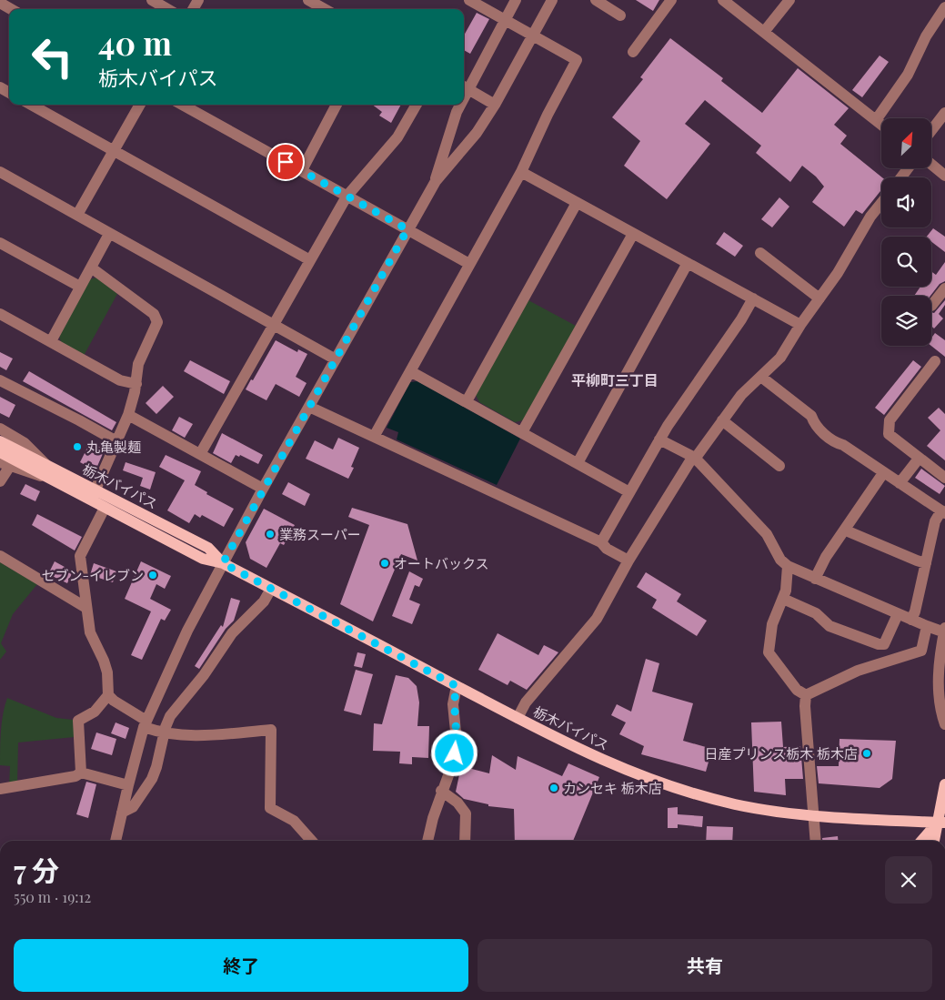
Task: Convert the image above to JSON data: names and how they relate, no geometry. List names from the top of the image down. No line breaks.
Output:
{"streets":{"main road":["栃木バイパス"]},"districts":["平柳町三丁目"],"places":["丸亀製麺","業務スーパー","オートバックス","セブン-イレブン","日産プリンス栃木 栃木店","カンセキ 栃木店"],"north":"top right","page":{"turn":["40 m","栃木バイパス"],"heading":["7 分","550 m · 19:12"],"buttons":["終了","共有"]}}
